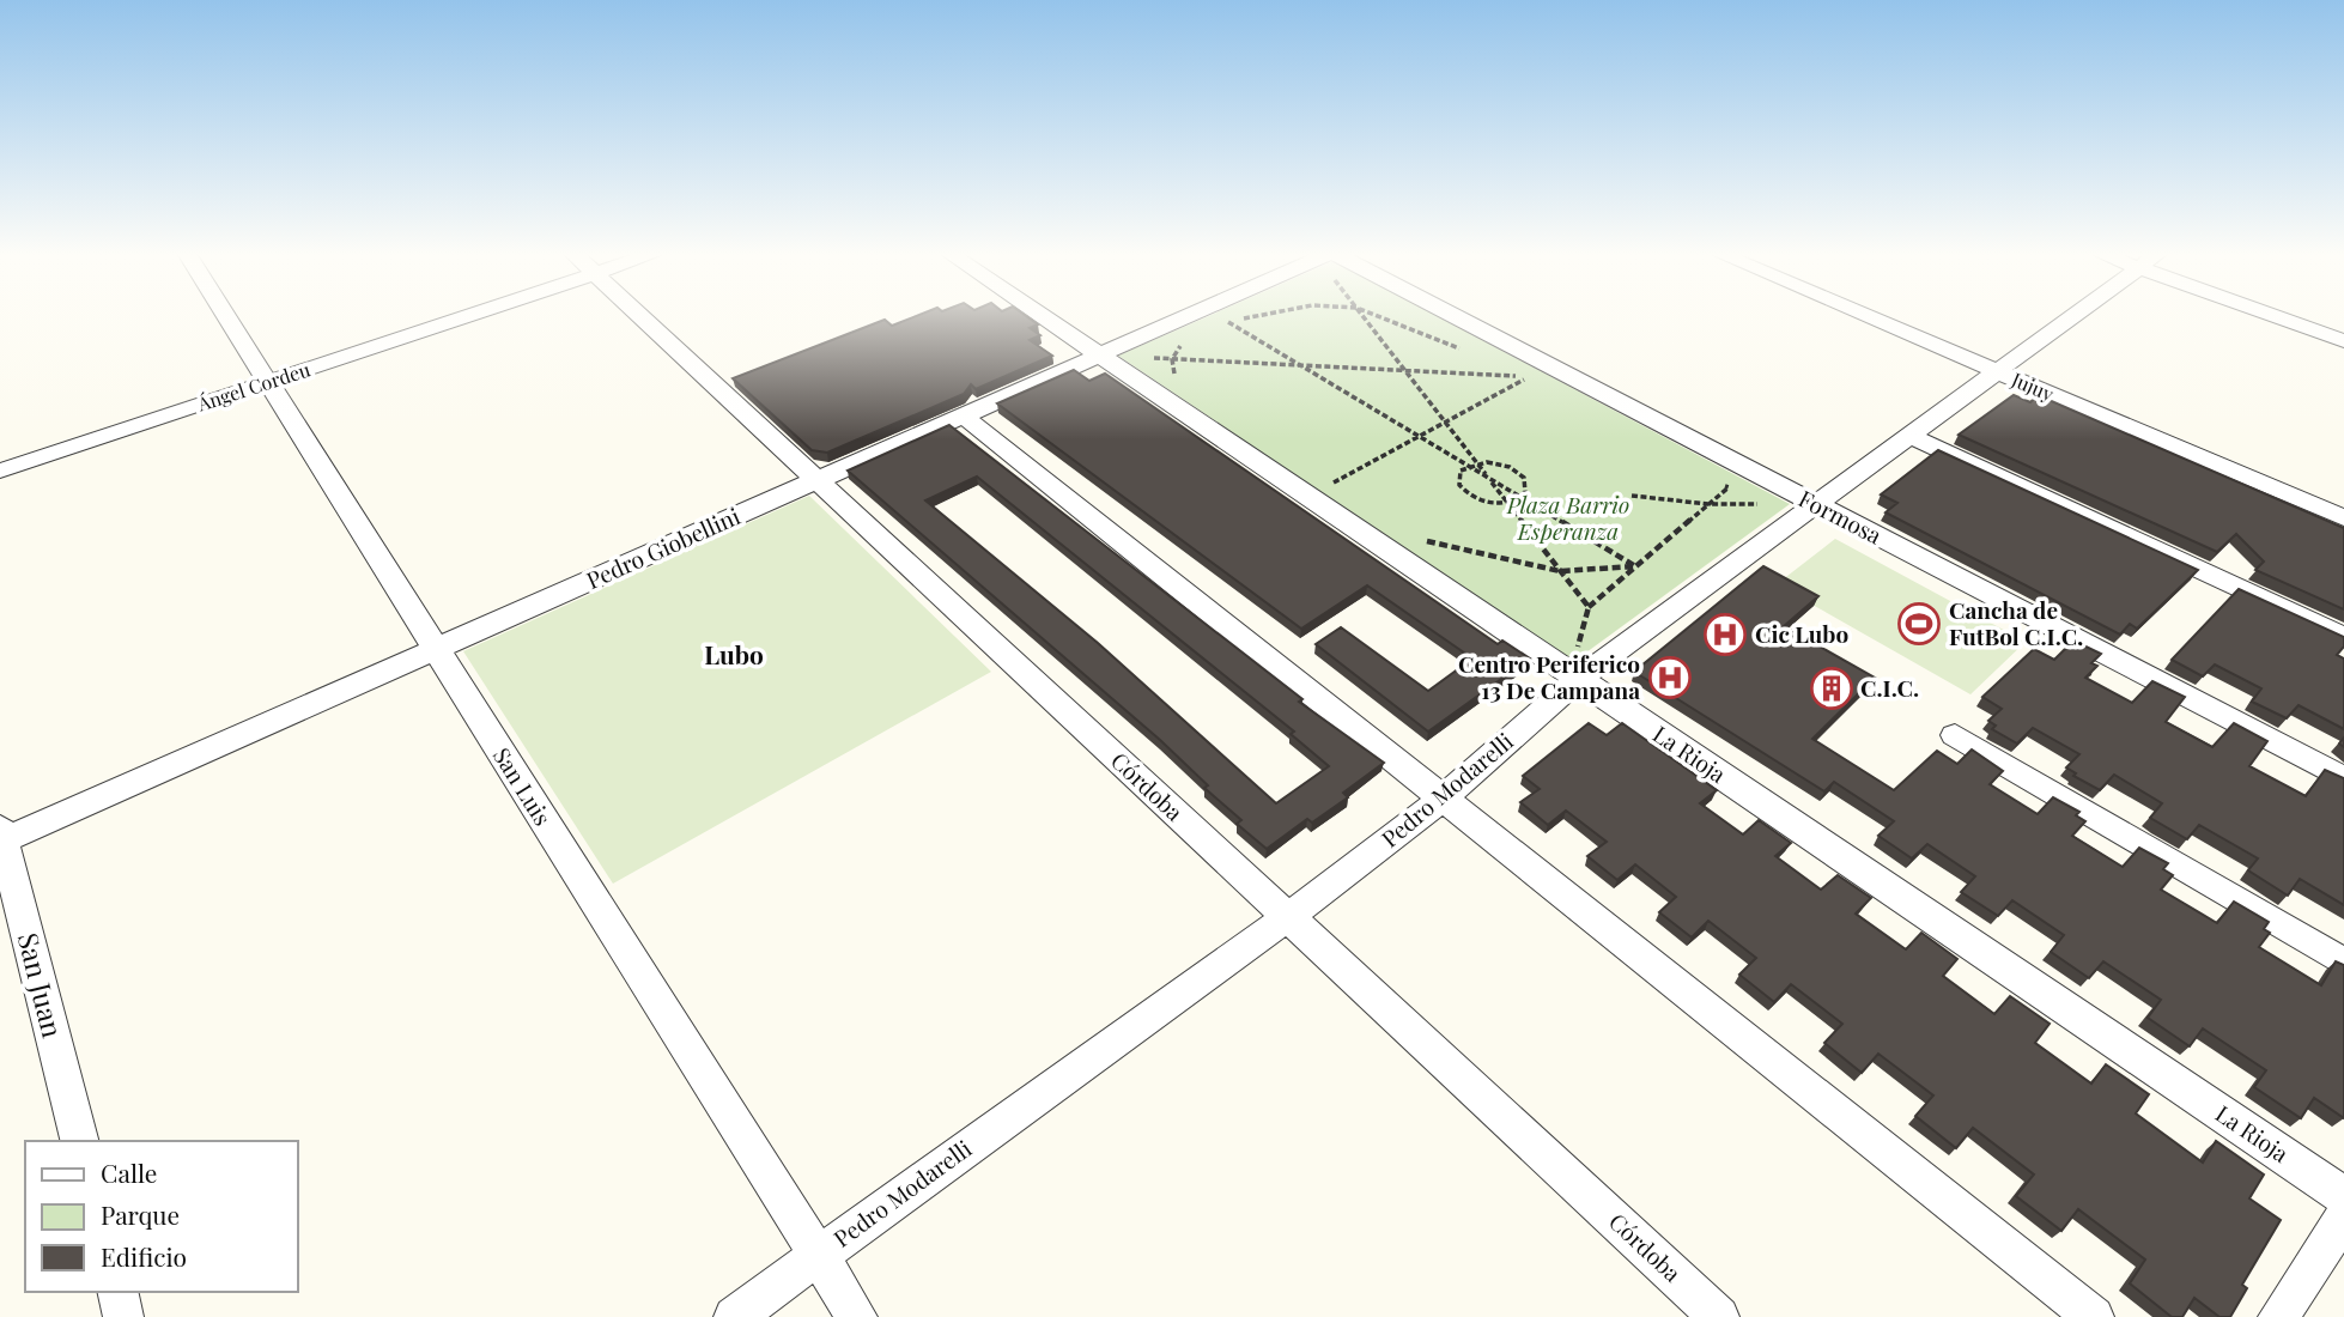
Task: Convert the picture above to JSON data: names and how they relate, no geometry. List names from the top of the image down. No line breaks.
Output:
{"streets":{"street":["Ángel Cordeu","Jujuy","Formosa","Pedro Giobellini","La Rioja","San Luis","Córdoba","Pedro Modarelli","San Juan"]},"crossings":[["Ángel Cordeu","San Luis"],["Jujuy","Pedro Modarelli"],["Formosa","Pedro Modarelli"],["Pedro Giobellini","La Rioja"],["Pedro Giobellini","San Luis"],["Pedro Giobellini","Córdoba"],["Pedro Giobellini","San Juan"],["La Rioja","Pedro Modarelli"],["San Luis","Pedro Modarelli"],["Córdoba","Pedro Modarelli"]],"districts":["Lubo"],"parks":["Plaza Barrio Esperanza"],"places":{"sports":["Cancha de FutBol C.I.C."],"hospital":["Cic Lubo","Centro Periferico 13 De Campana"],"building":["C.I.C."]},"legend":["Calle","Parque","Edificio"]}
